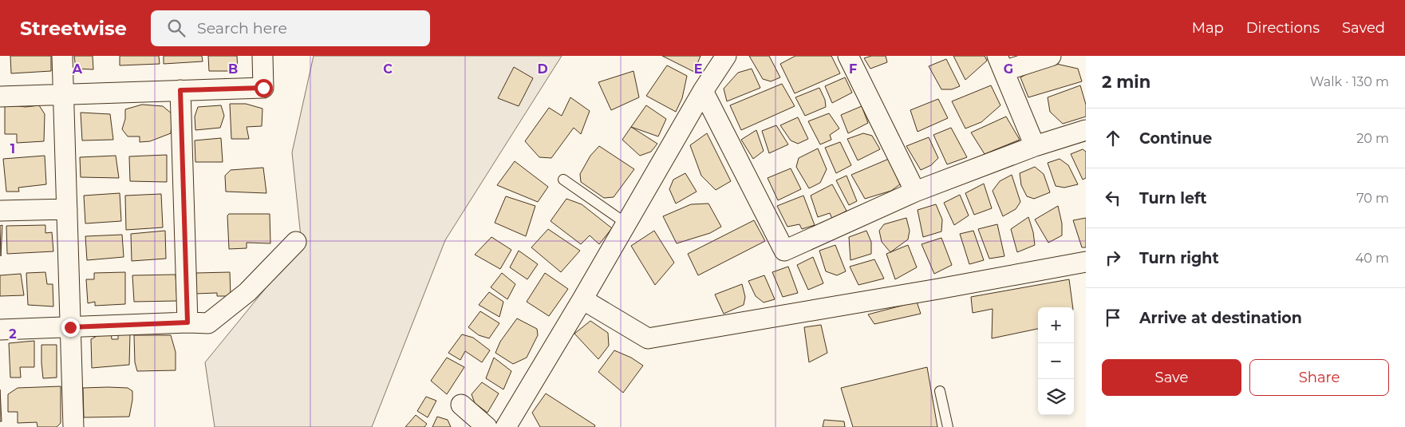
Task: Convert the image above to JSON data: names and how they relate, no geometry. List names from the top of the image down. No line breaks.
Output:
{"page":{"header":"Streetwise","search":"Search here","nav":["Map","Directions","Saved"],"heading":["2 min","Walk · 130 m"],"list":[["Continue","20 m"],["Turn left","70 m"],["Turn right","40 m"],"Arrive at destination"],"map_buttons":["+","−"],"buttons":["Save","Share"]},"grid":{"columns":["A","B","C","D","E","F","G"],"rows":["1","2"]}}
